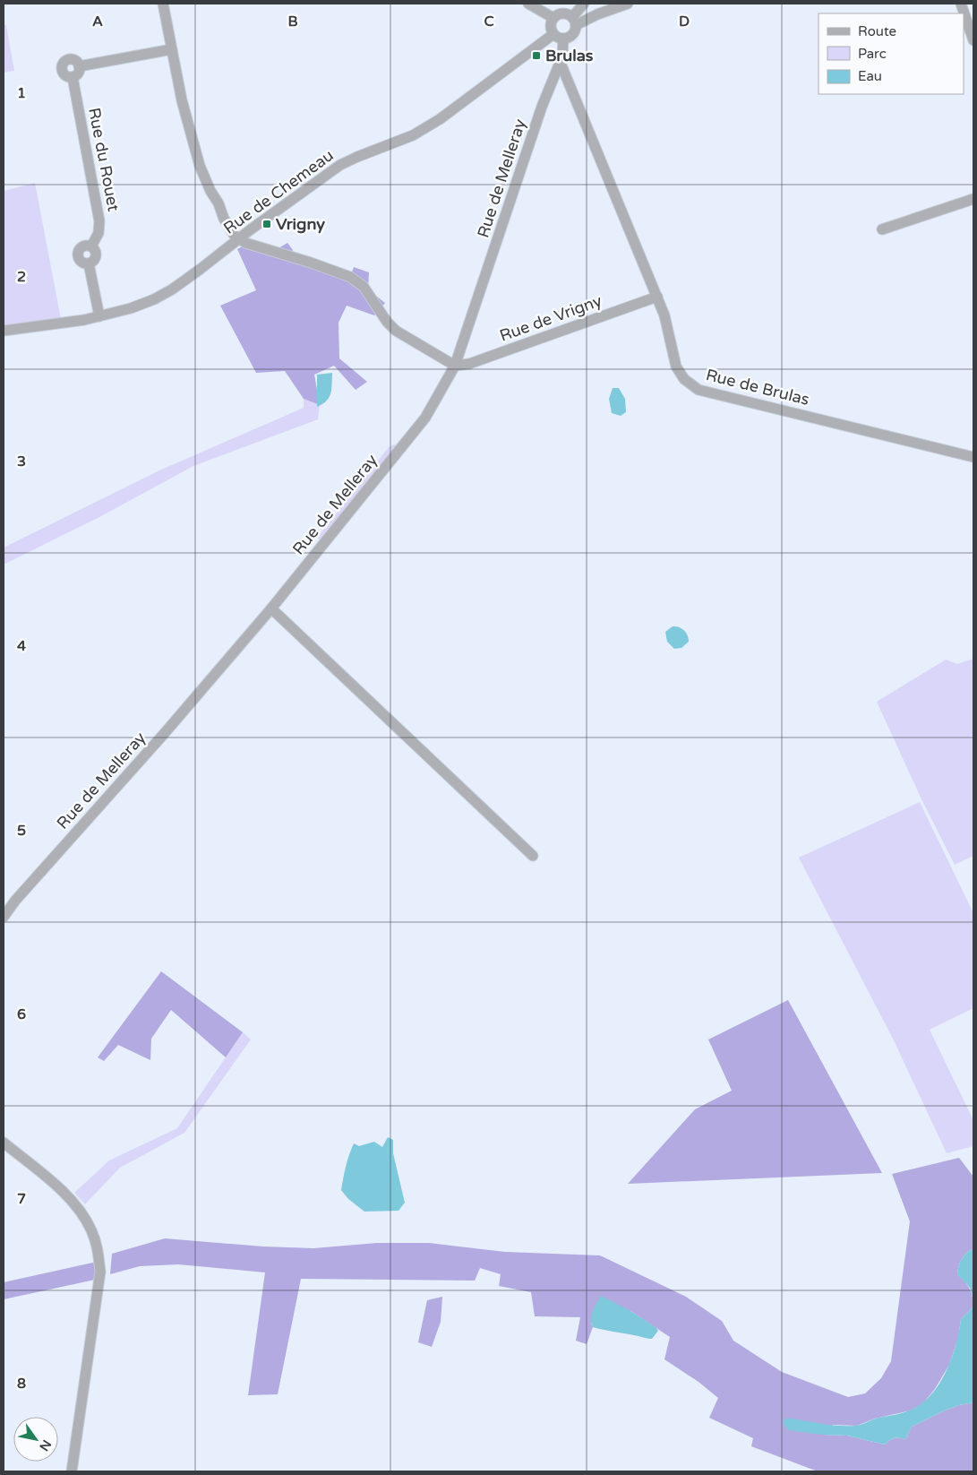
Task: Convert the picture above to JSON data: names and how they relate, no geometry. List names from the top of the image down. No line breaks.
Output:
{"streets":{"street":["Rue du Rouet","Rue de Melleray","Rue de Chemeau","Rue de Vrigny","Rue de Brulas"]},"crossings":[["Rue du Rouet","Rue de Chemeau"],["Rue de Melleray","Rue de Chemeau"],["Rue de Melleray","Rue de Vrigny"],["Rue de Melleray","Rue de Brulas"],["Rue de Vrigny","Rue de Brulas"]],"places":{"transit":["Brulas","Vrigny"]},"legend":["Route","Parc","Eau"],"north":"bottom right","grid":{"columns":["A","B","C","D"],"rows":["1","2","3","4","5","6","7","8"]}}
